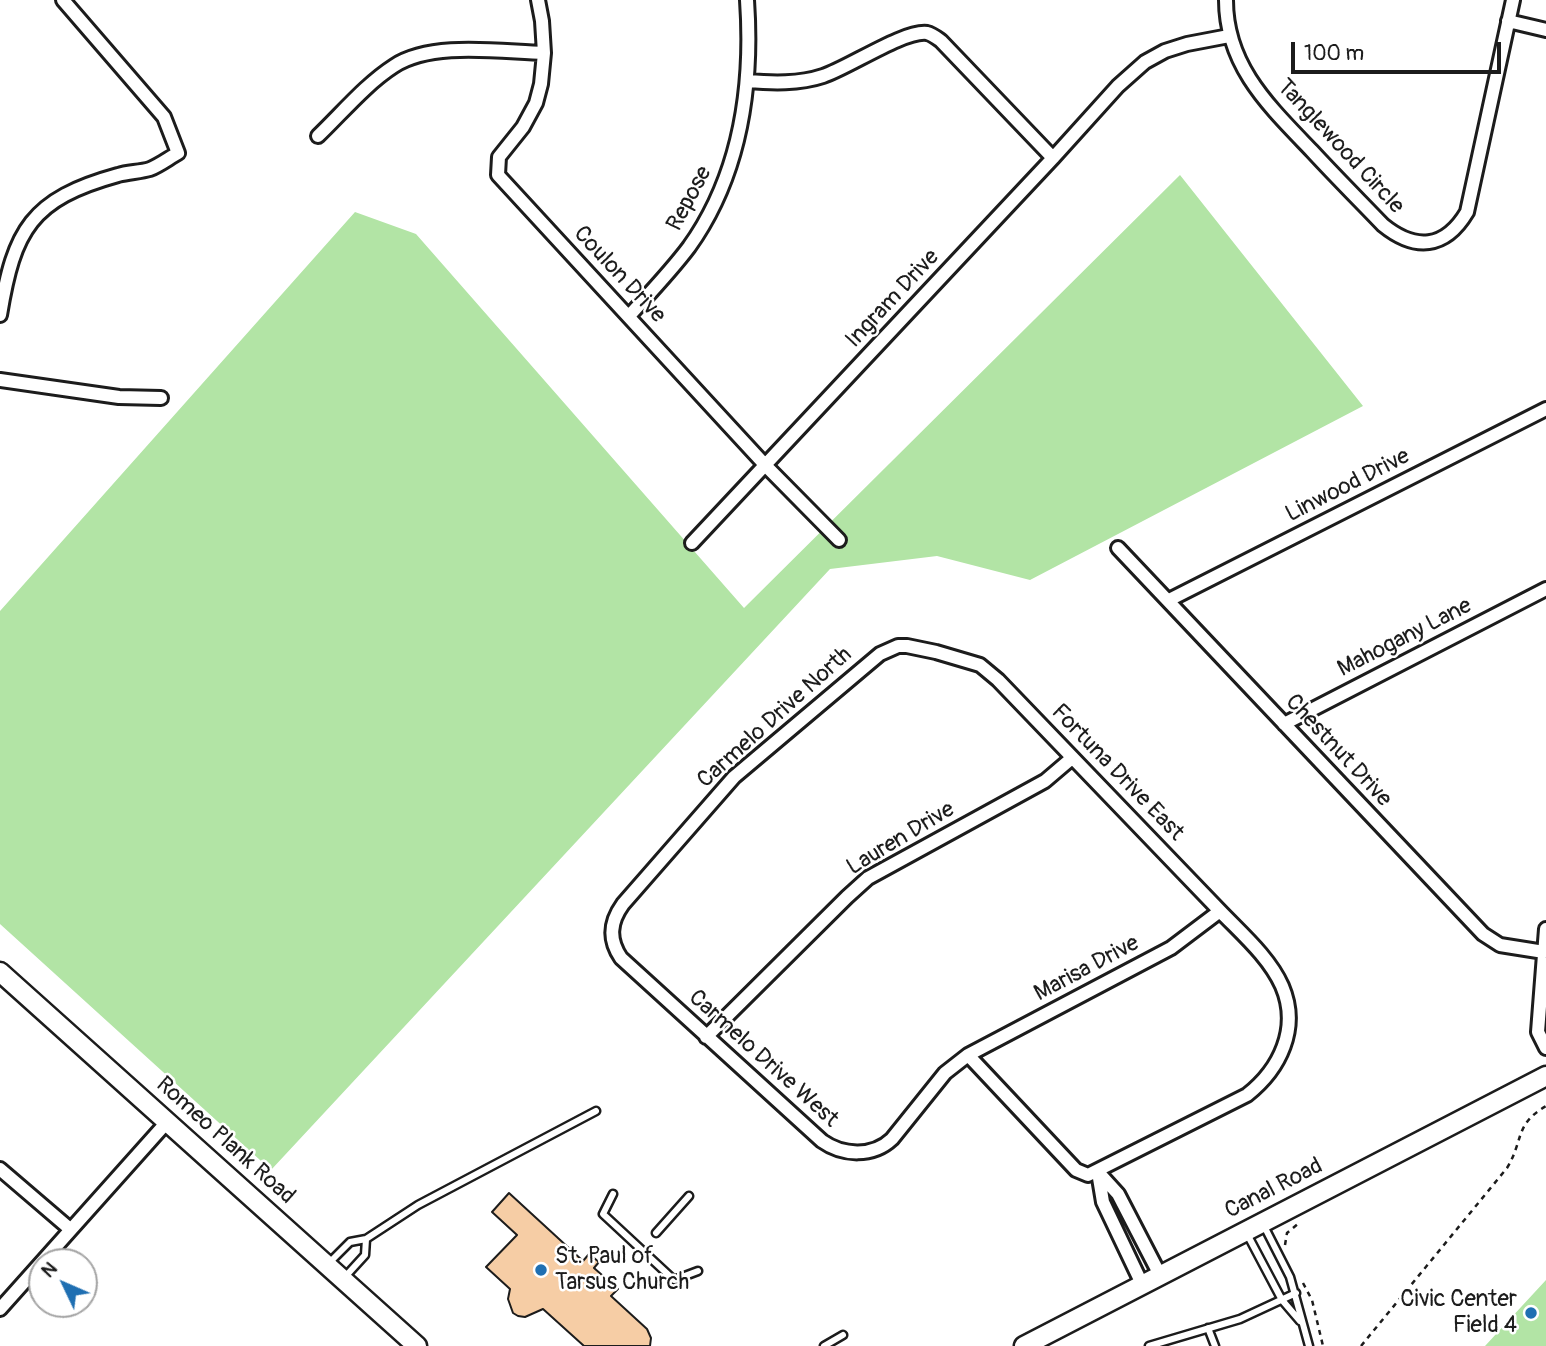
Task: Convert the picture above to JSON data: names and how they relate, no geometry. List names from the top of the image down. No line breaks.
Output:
{"streets":{"street":["Tanglewood Circle","Repose","Coulon Drive","Ingram Drive","Linwood Drive","Mahogany Lane","Carmelo Drive North","Chestnut Drive","Fortuna Drive East","Lauren Drive","Marisa Drive","Carmelo Drive West","Romeo Plank Road","Canal Road"]},"crossings":[["Tanglewood Circle","Ingram Drive"],["Repose","Coulon Drive"],["Coulon Drive","Ingram Drive"],["Linwood Drive","Chestnut Drive"],["Mahogany Lane","Chestnut Drive"],["Carmelo Drive North","Fortuna Drive East"],["Carmelo Drive North","Carmelo Drive West"],["Fortuna Drive East","Lauren Drive"],["Fortuna Drive East","Marisa Drive"],["Lauren Drive","Carmelo Drive West"],["Marisa Drive","Carmelo Drive West"]],"places":["St. Paul of Tarsus Church","Civic Center Field 4"],"scale_bar":"100 m","north":"top left"}
